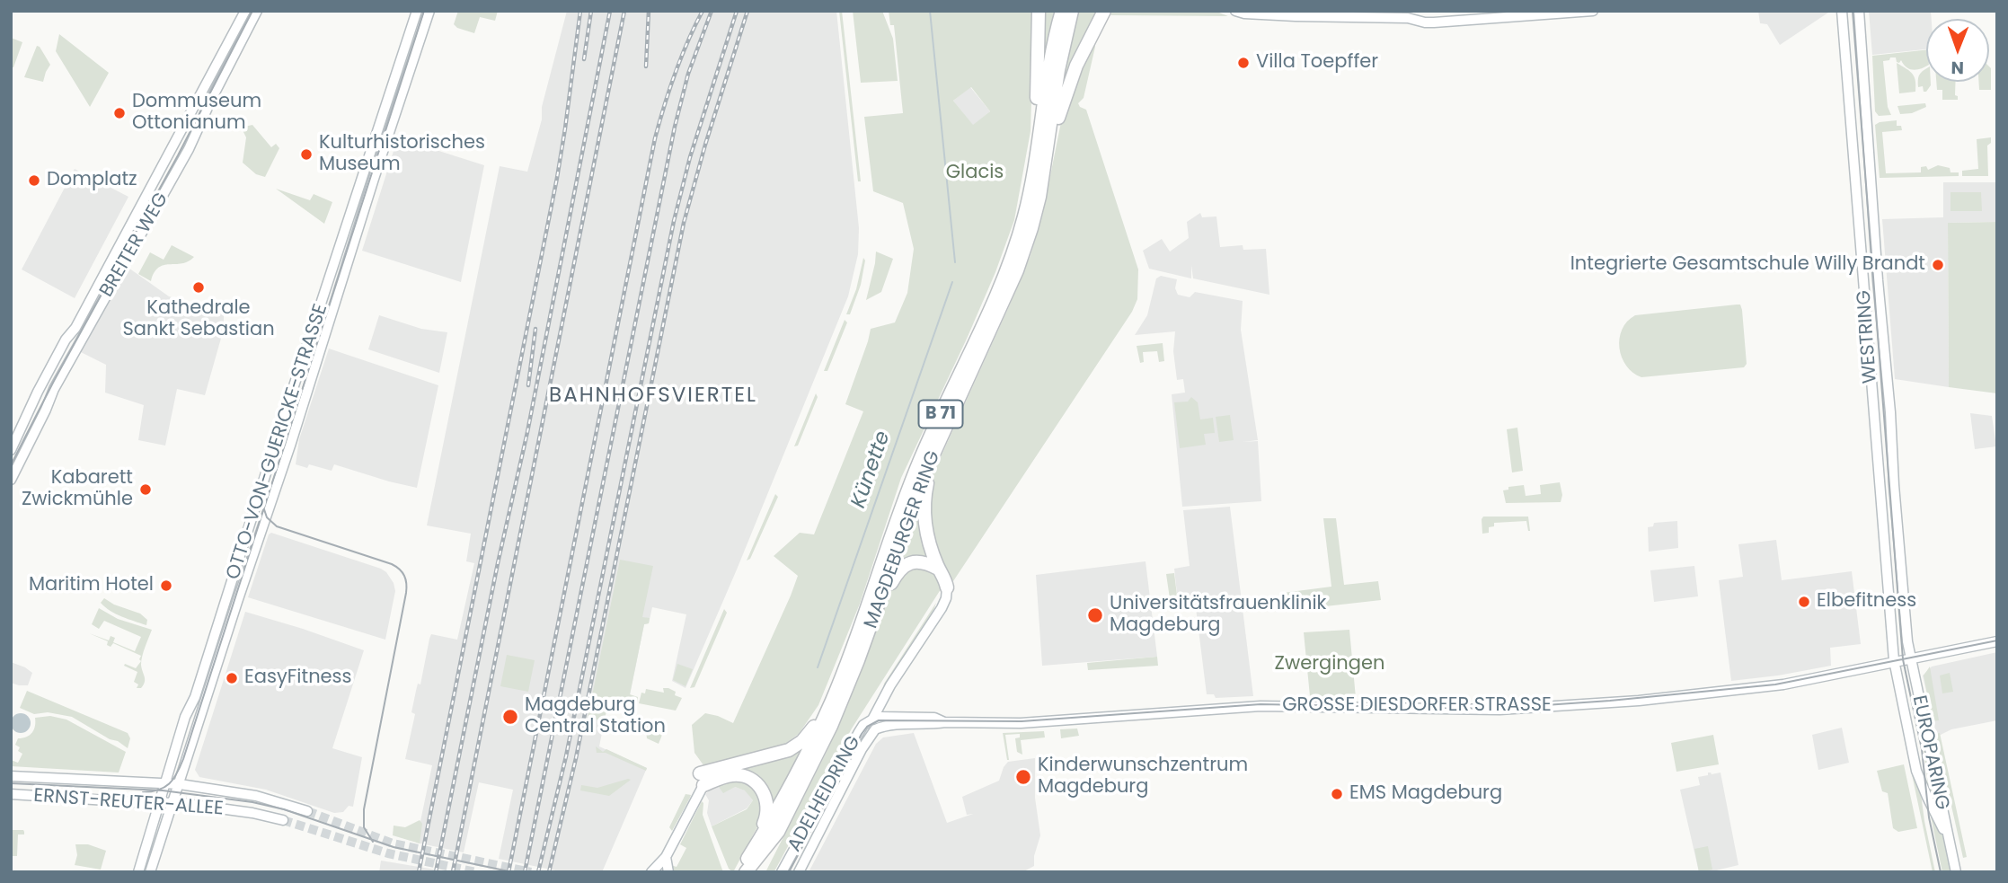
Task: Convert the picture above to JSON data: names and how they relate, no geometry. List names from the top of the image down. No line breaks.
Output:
{"streets":{"highway":["B 71","MAGDEBURGER RING"],"street":["BREITER WEG","WESTRING","OTTO-VON-GUERICKE-STRASSE","GROSSE DIESDORFER STRASSE","EUROPARING","ADELHEIDRING","ERNST-REUTER-ALLEE"]},"crossings":[["WESTRING","GROSSE DIESDORFER STRASSE"],["WESTRING","EUROPARING"],["OTTO-VON-GUERICKE-STRASSE","ERNST-REUTER-ALLEE"],["GROSSE DIESDORFER STRASSE","EUROPARING"],["GROSSE DIESDORFER STRASSE","ADELHEIDRING"]],"districts":["BAHNHOFSVIERTEL"],"water":["Künette"],"parks":["Glacis","Zwergingen"],"places":["Villa Toepffer","Dommuseum Ottonianum","Kulturhistorisches Museum","Domplatz","Integrierte Gesamtschule Willy Brandt","Kathedrale Sankt Sebastian","Kabarett Zwickmühle","Maritim Hotel","Elbefitness","Universitätsfrauenklinik Magdeburg","EasyFitness","Magdeburg Central Station","Kinderwunschzentrum Magdeburg","EMS Magdeburg"],"north":"bottom"}
